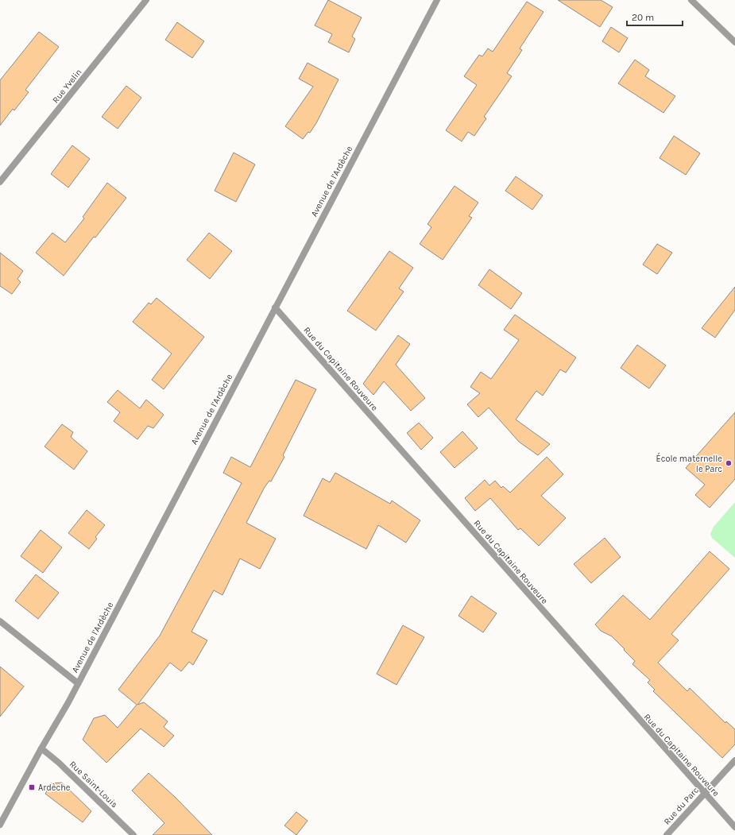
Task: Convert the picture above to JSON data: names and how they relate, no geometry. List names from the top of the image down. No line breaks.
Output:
{"streets":{"street":["Rue Yvelin","Avenue de l'Ardèche","Rue du Capitaine Rouveure","Rue Saint-Louis","Rue du Parc"]},"crossings":[["Avenue de l'Ardèche","Rue du Capitaine Rouveure"],["Avenue de l'Ardèche","Rue Saint-Louis"],["Rue du Capitaine Rouveure","Rue du Parc"]],"places":{"other":["École maternelle le Parc"],"transit":["Ardèche"]},"scale_bar":"20 m"}
